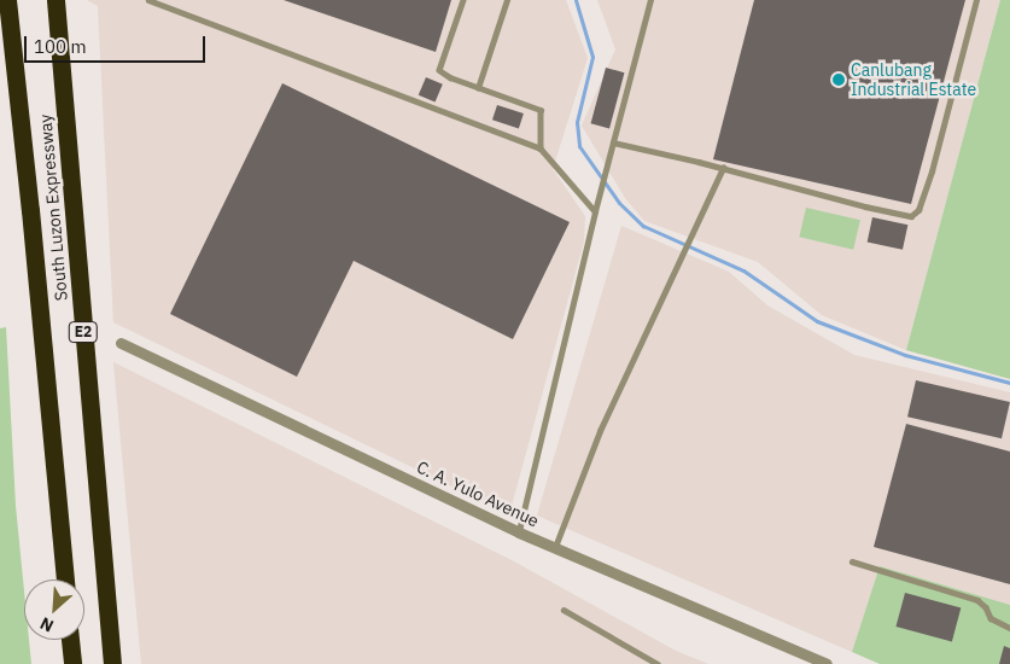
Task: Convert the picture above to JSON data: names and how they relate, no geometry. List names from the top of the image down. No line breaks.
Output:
{"streets":{"highway":["South Luzon Expressway","E2"],"street":["C. A. Yulo Avenue"]},"places":["Canlubang Industrial Estate"],"scale_bar":"100 m","north":"bottom left"}
